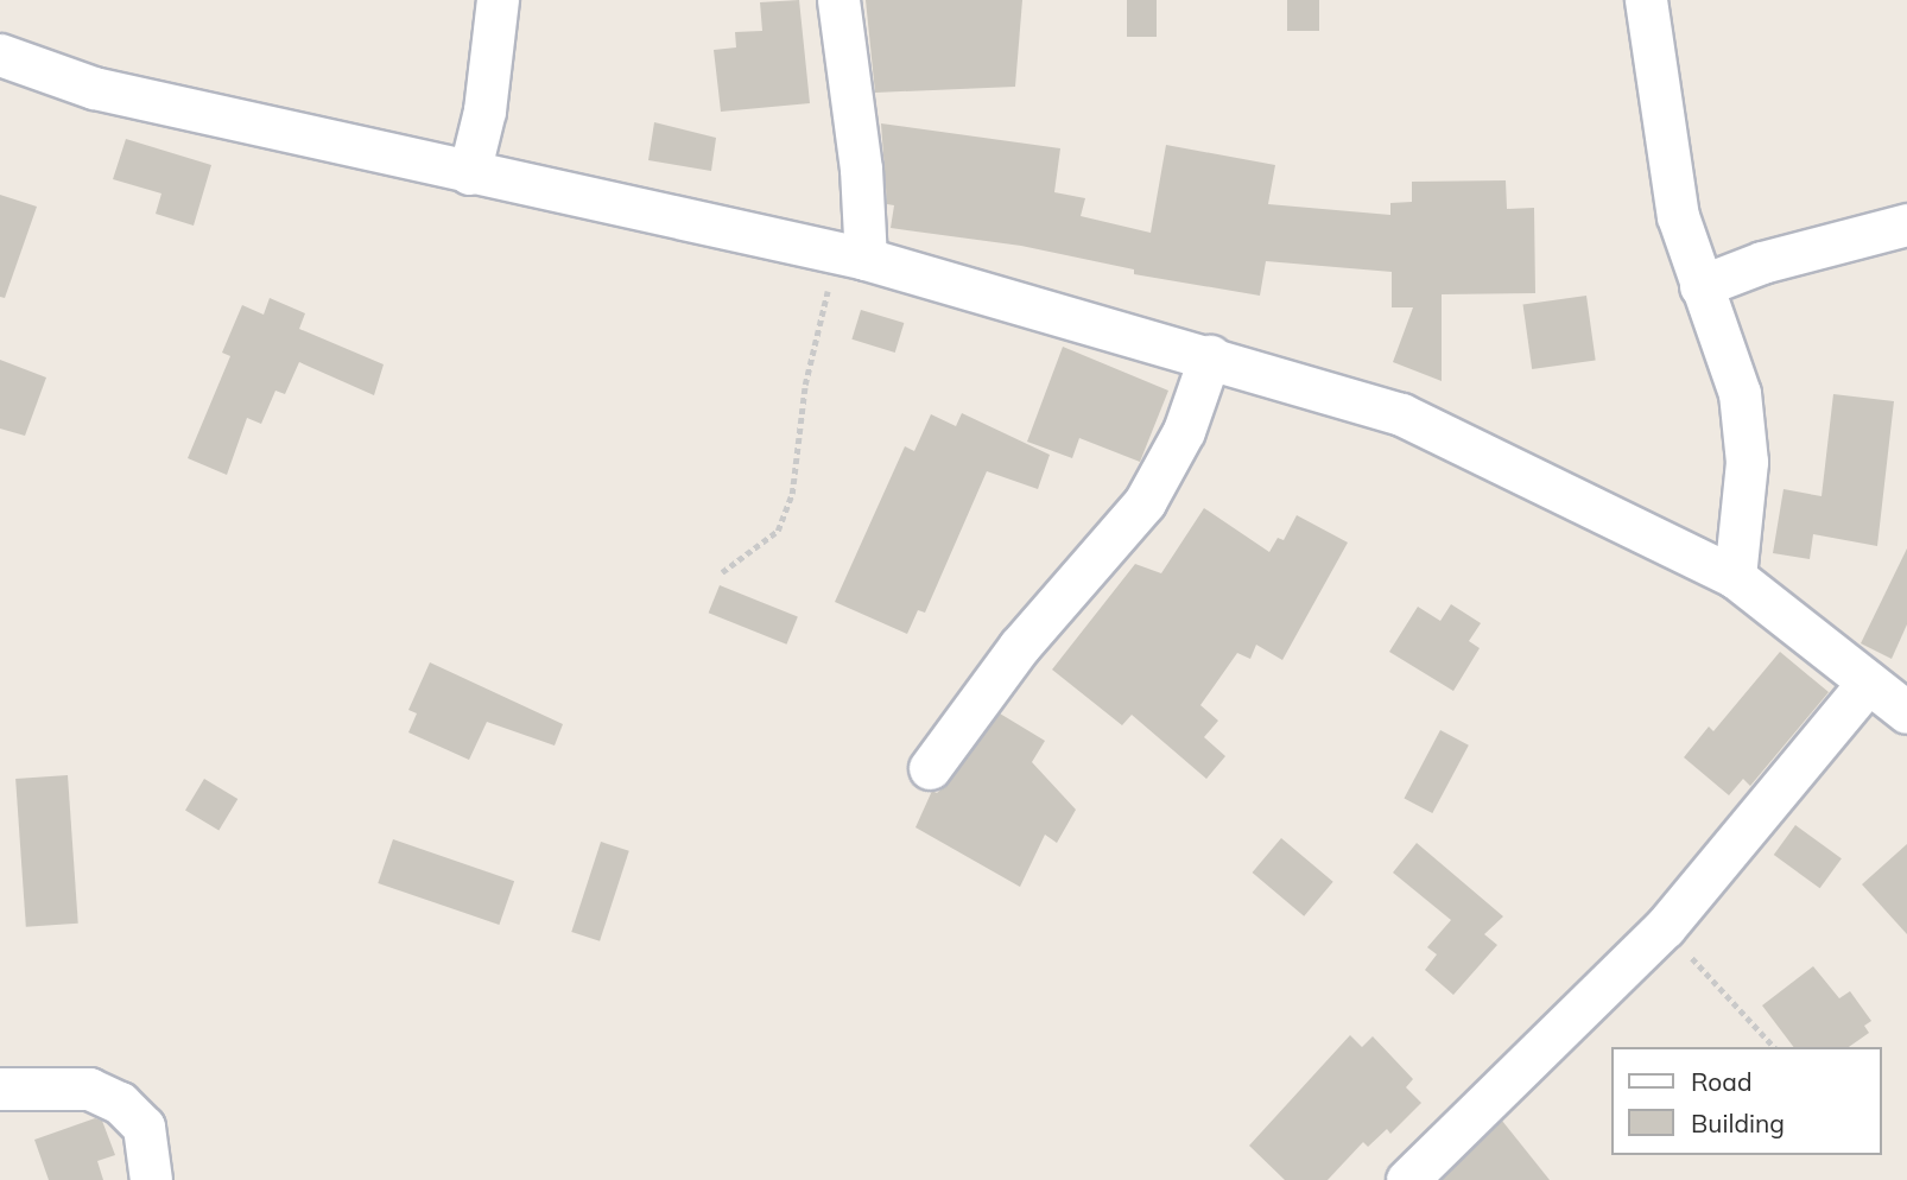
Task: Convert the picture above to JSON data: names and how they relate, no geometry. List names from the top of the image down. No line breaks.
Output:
{"legend":["Road","Building"]}
